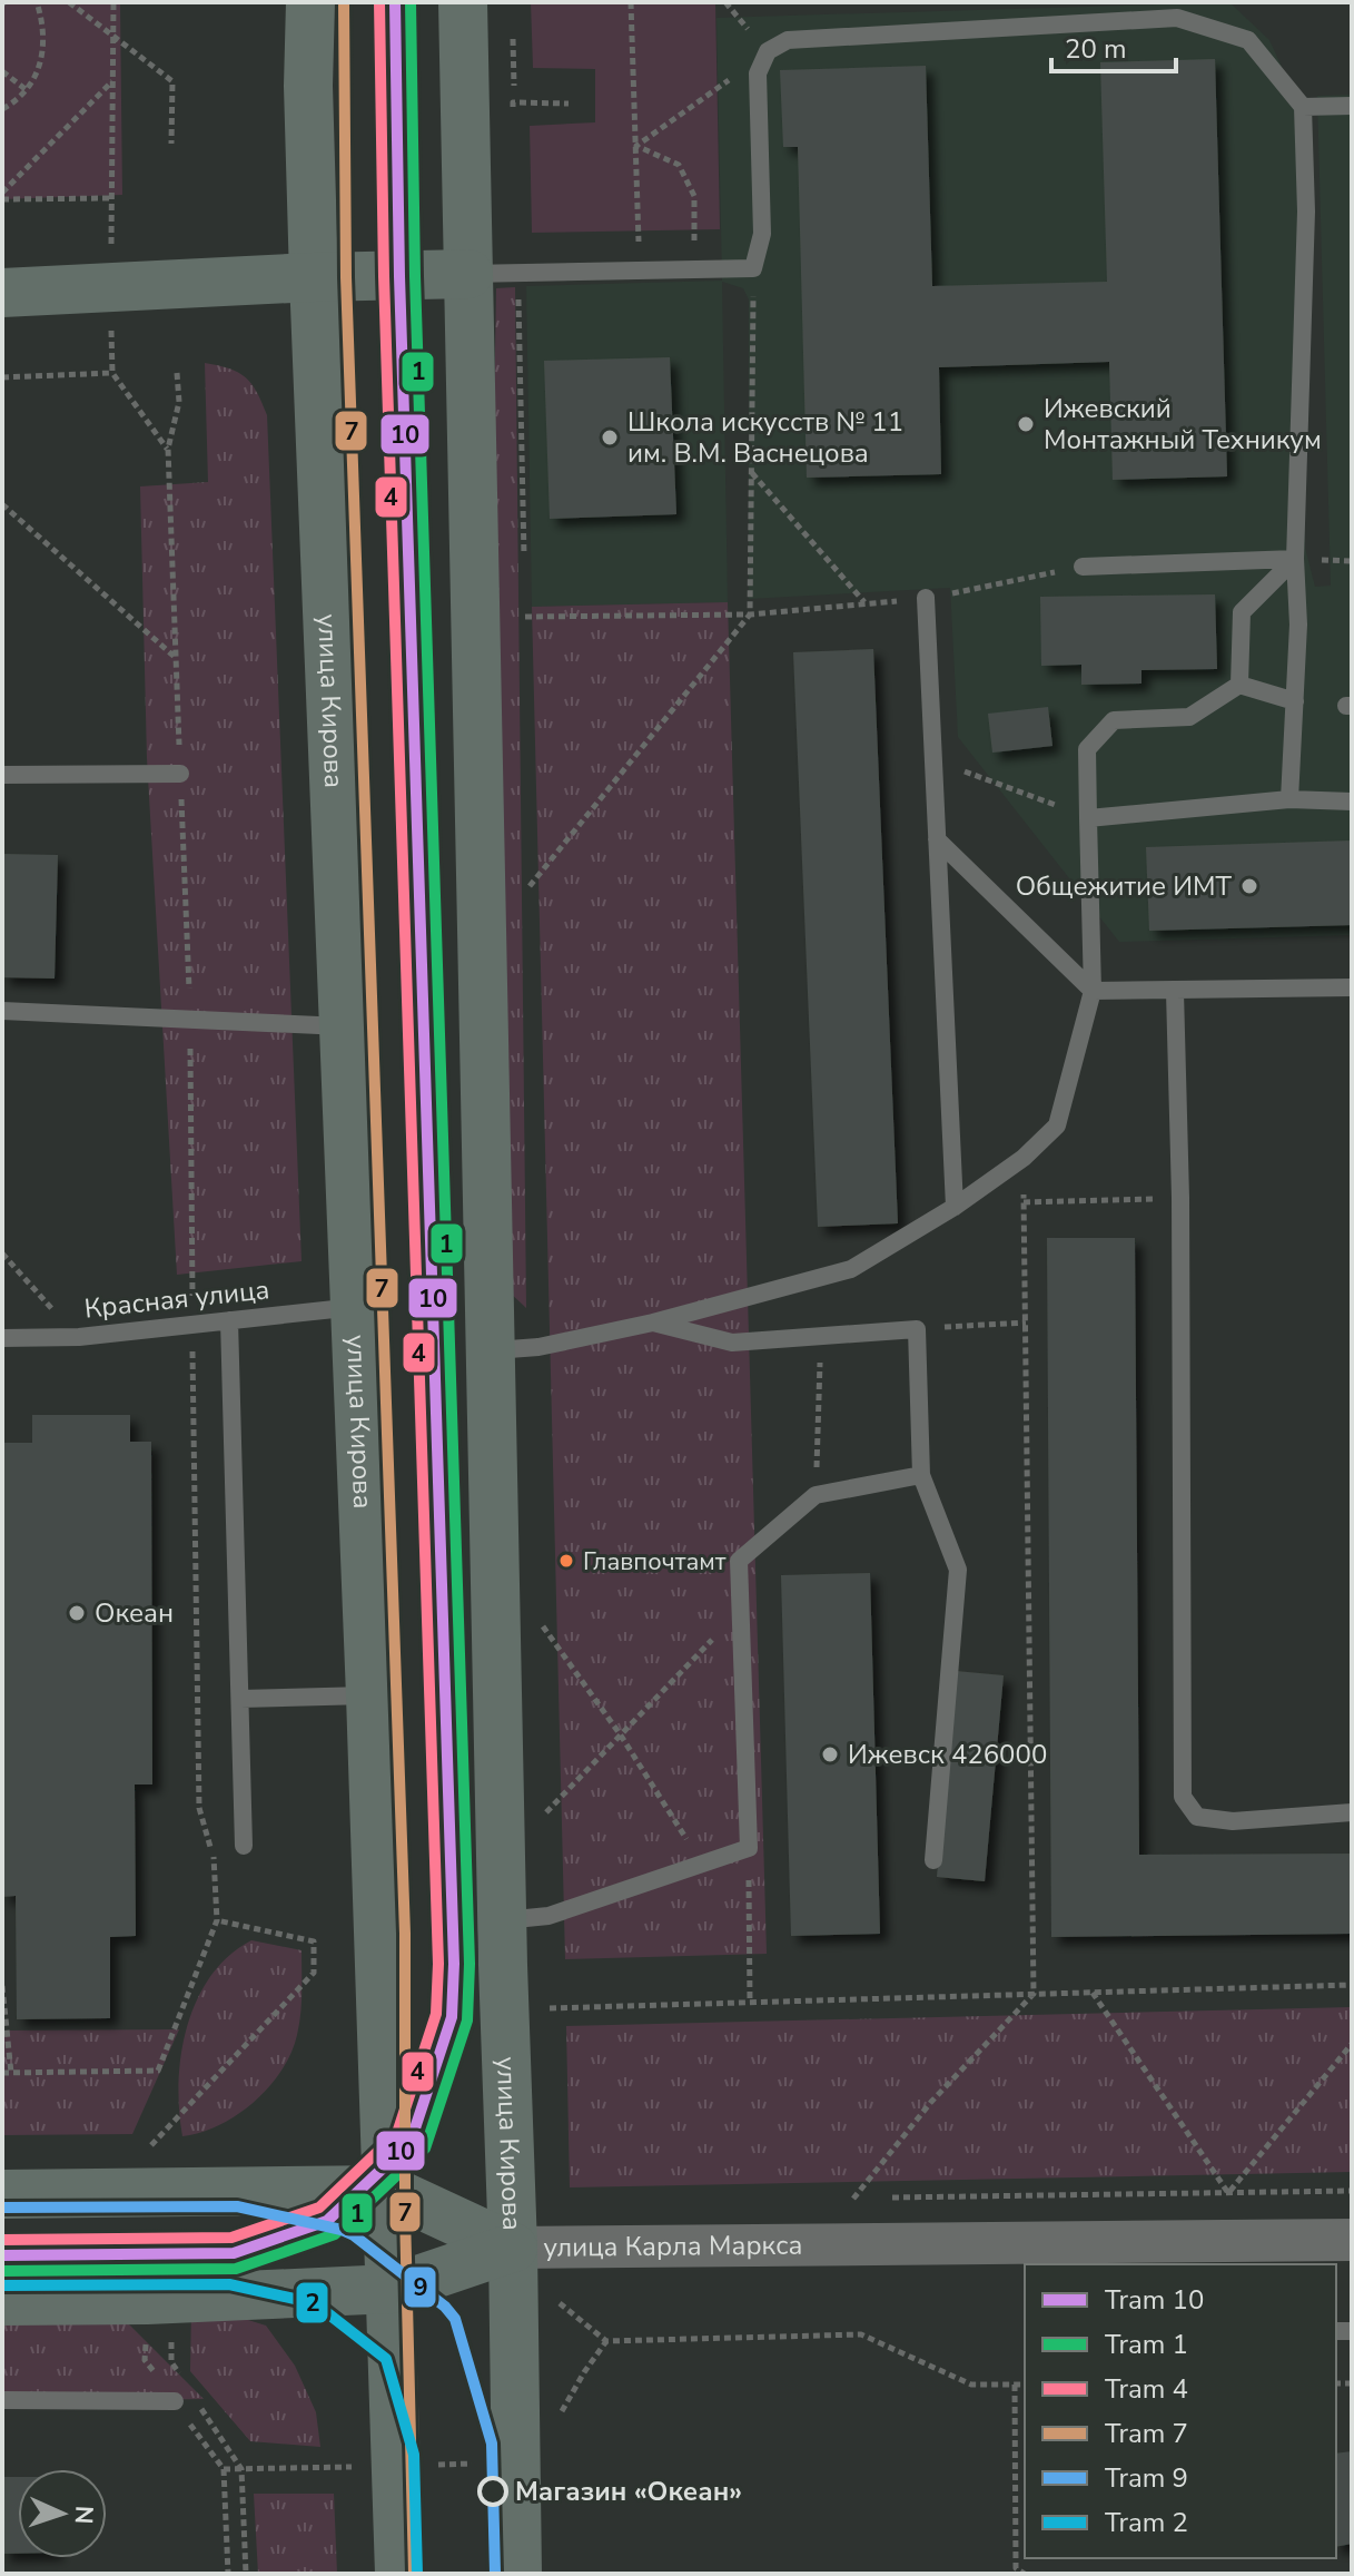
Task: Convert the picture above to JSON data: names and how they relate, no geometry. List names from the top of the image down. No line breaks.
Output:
{"streets":{"main road":["улица Кирова","улица Карла Маркса"],"lane":["Красная улица"]},"crossings":[["улица Кирова","Красная улица"],["улица Кирова","улица Карла Маркса"]],"places":["Ижевский Монтажный Техникум","Школа искусств № 11 им. В.М. Васнецова","Общежитие ИМТ","Главпочтамт","Океан","Ижевск 426000","Магазин «Океан»"],"lines":["tram line 10","tram line 1","tram line 4","tram line 7","tram line 9","tram line 2"],"legend":["Tram 10","Tram 1","Tram 4","Tram 7","Tram 9","Tram 2"],"scale_bar":"20 m","north":"right"}
